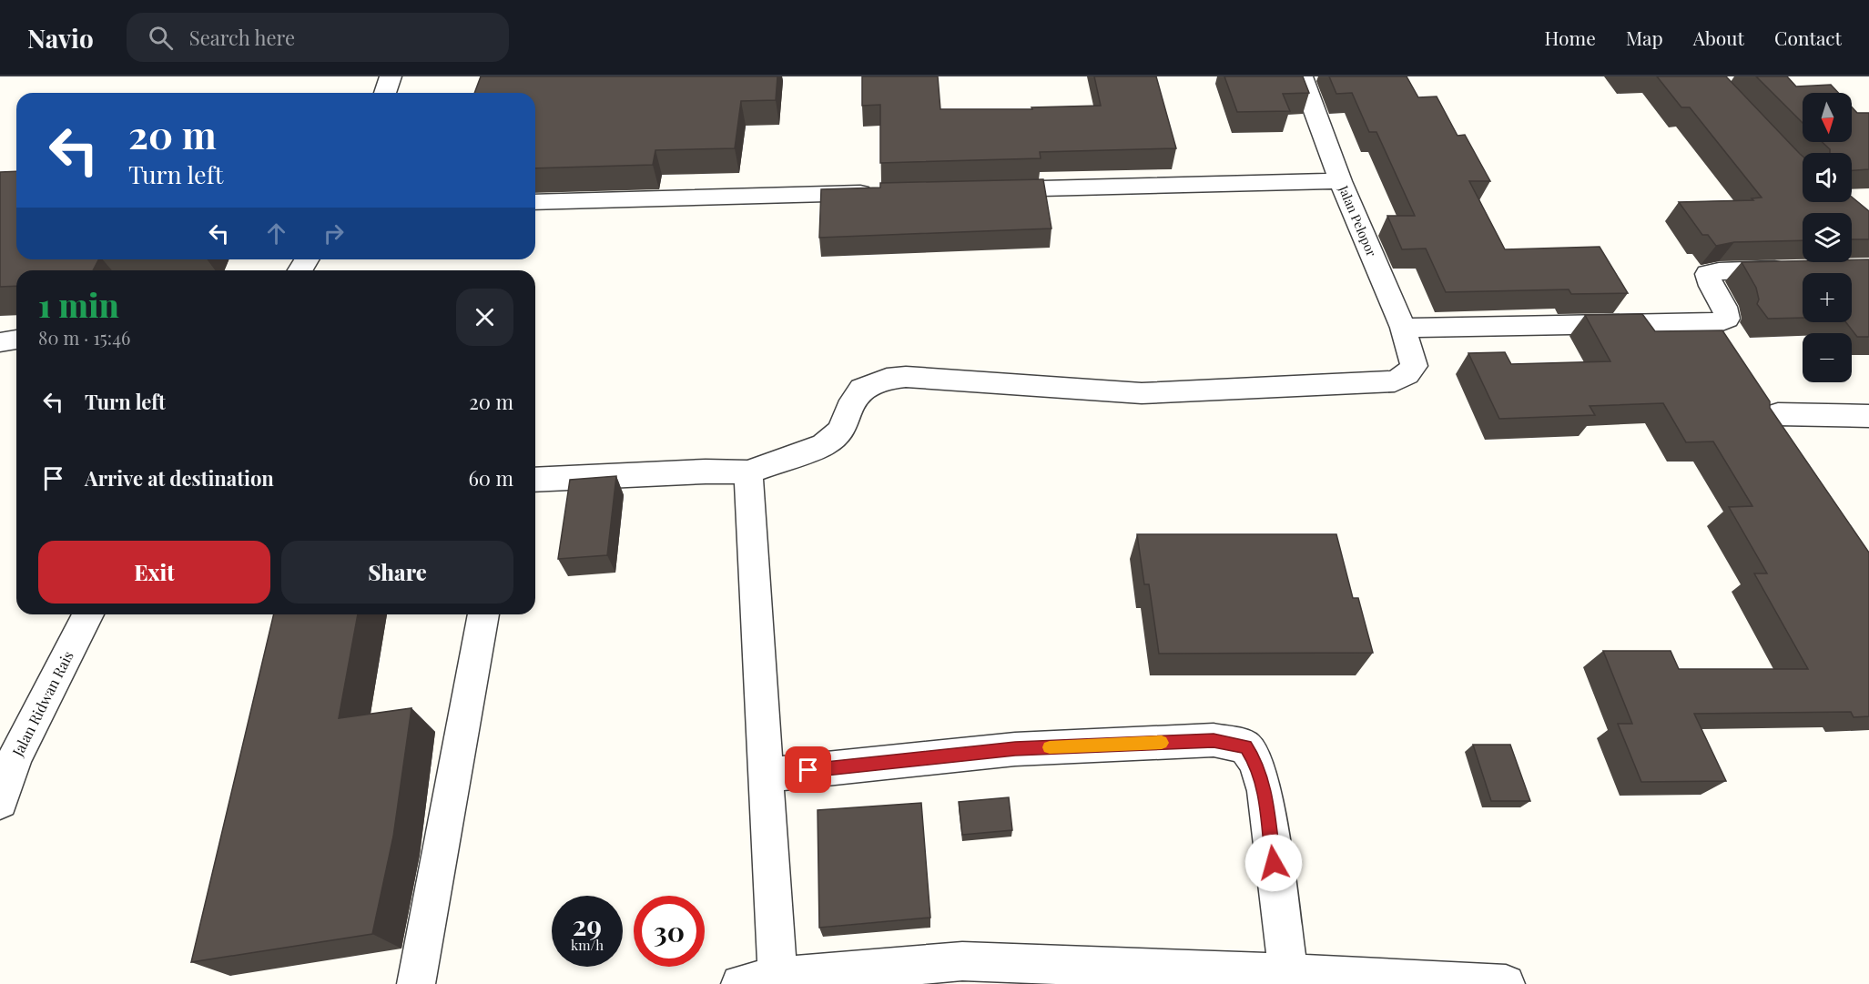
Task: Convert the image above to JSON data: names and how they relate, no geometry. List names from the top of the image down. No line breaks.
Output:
{"streets":{"street":["Jalan Pelopor","Jalan Ridwan Rais"]},"north":"bottom","page":{"header":"Navio","search":"Search here","nav":["Home","Map","About","Contact"],"map_buttons":["+","−"],"turn":["20 m","Turn left"],"heading":["1 min","80 m · 15:46"],"list":[{"name":"Turn left","value":"20 m"},{"name":"Arrive at destination","value":"60 m"}],"buttons":["Exit","Share"],"speed":"29 km/h","limit":"30"}}
